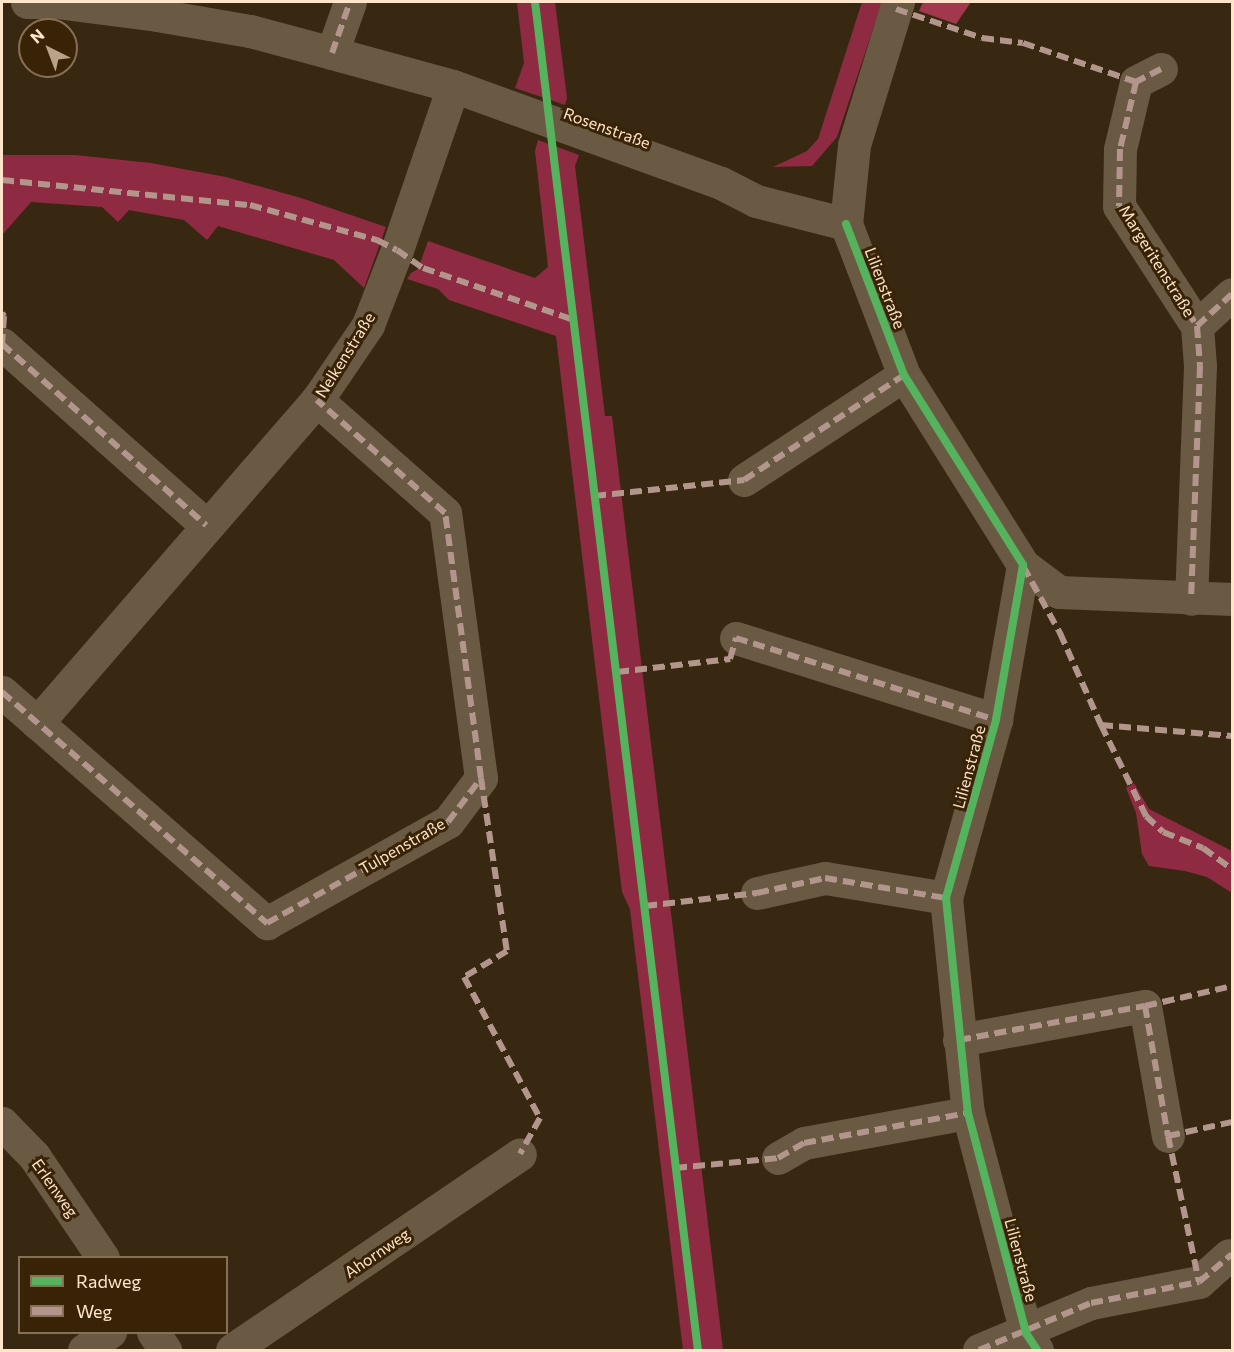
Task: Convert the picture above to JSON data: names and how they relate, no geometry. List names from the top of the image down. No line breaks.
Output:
{"streets":{"street":["Rosenstraße","Margeritenstraße","Lilienstraße","Nelkenstraße","Tulpenstraße","Erlenweg","Ahornweg"]},"crossings":[["Rosenstraße","Lilienstraße"],["Rosenstraße","Nelkenstraße"],["Nelkenstraße","Tulpenstraße"]],"legend":["Radweg","Weg"],"north":"top left"}
